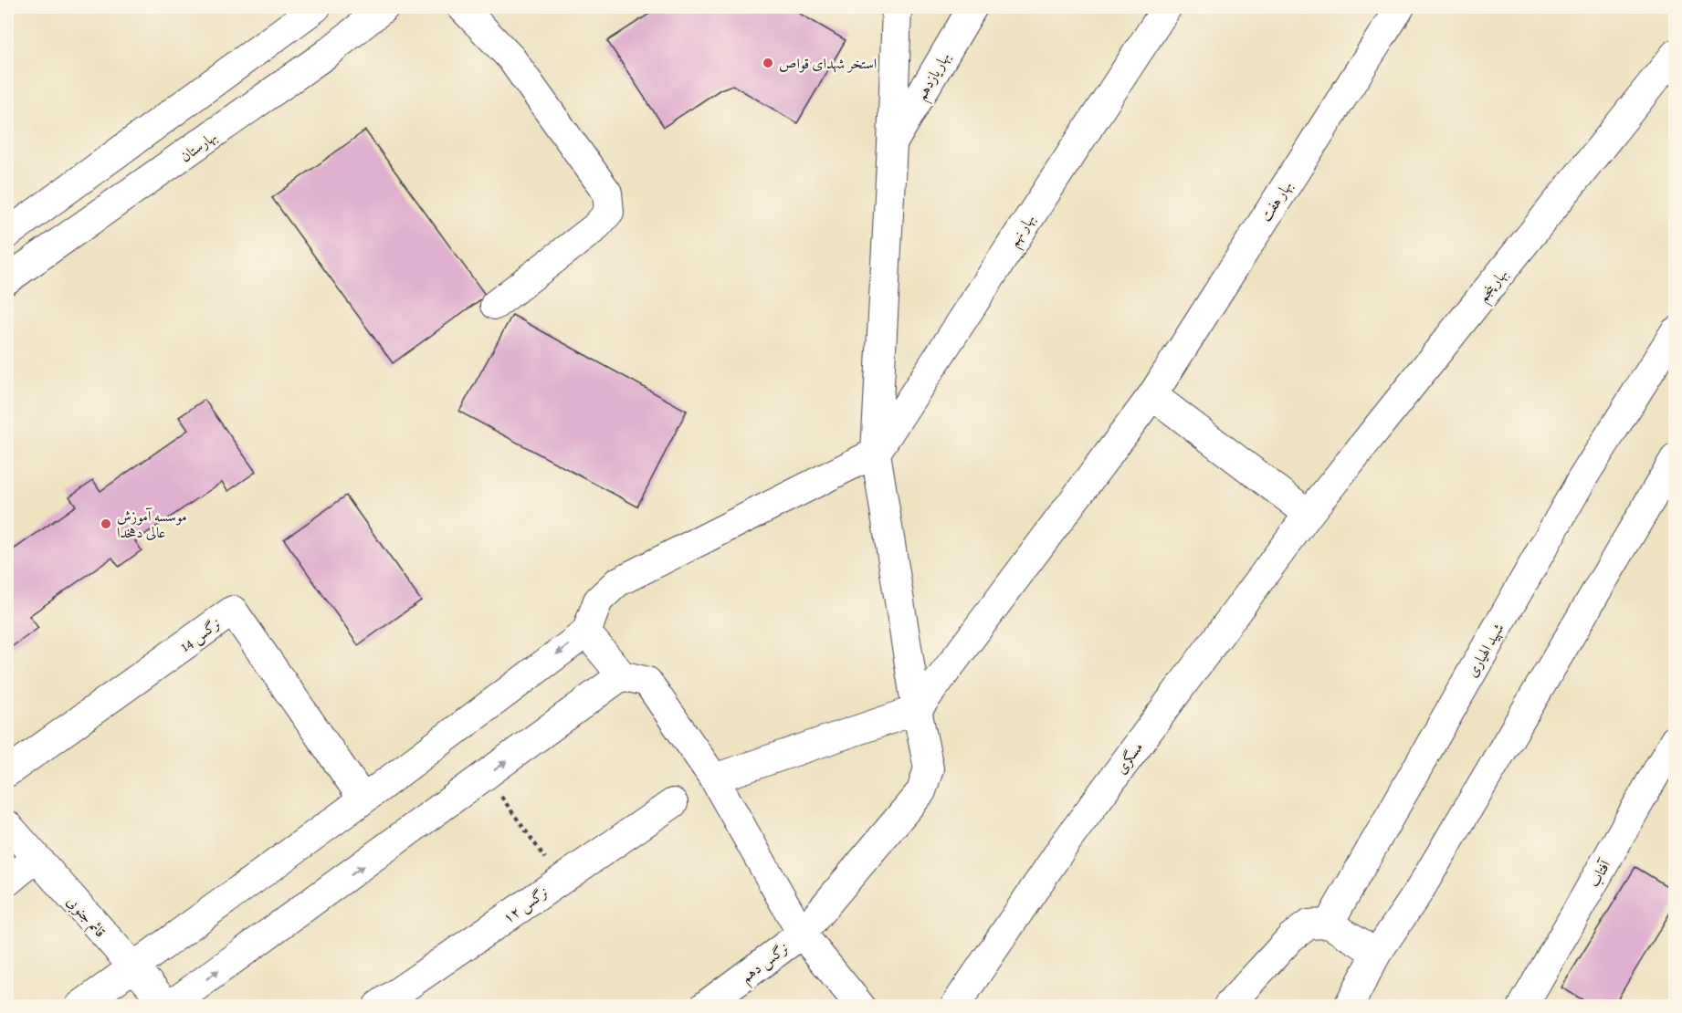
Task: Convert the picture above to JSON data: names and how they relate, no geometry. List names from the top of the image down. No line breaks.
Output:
{"streets":{"street":["بهار یازدهم","بهارستان","بهار هفت","بهار نهم","بهار پنجم","نرگس 14","شهید الهیاری","مسگری","آفتاب","نرگس ۱۲","قائم جنوبی","نرگس دهم"]},"crossings":[["بهار پنجم","مسگری"]],"places":["استخر شهدای قواص","موسسه آموزش عالی دهخدا"]}
